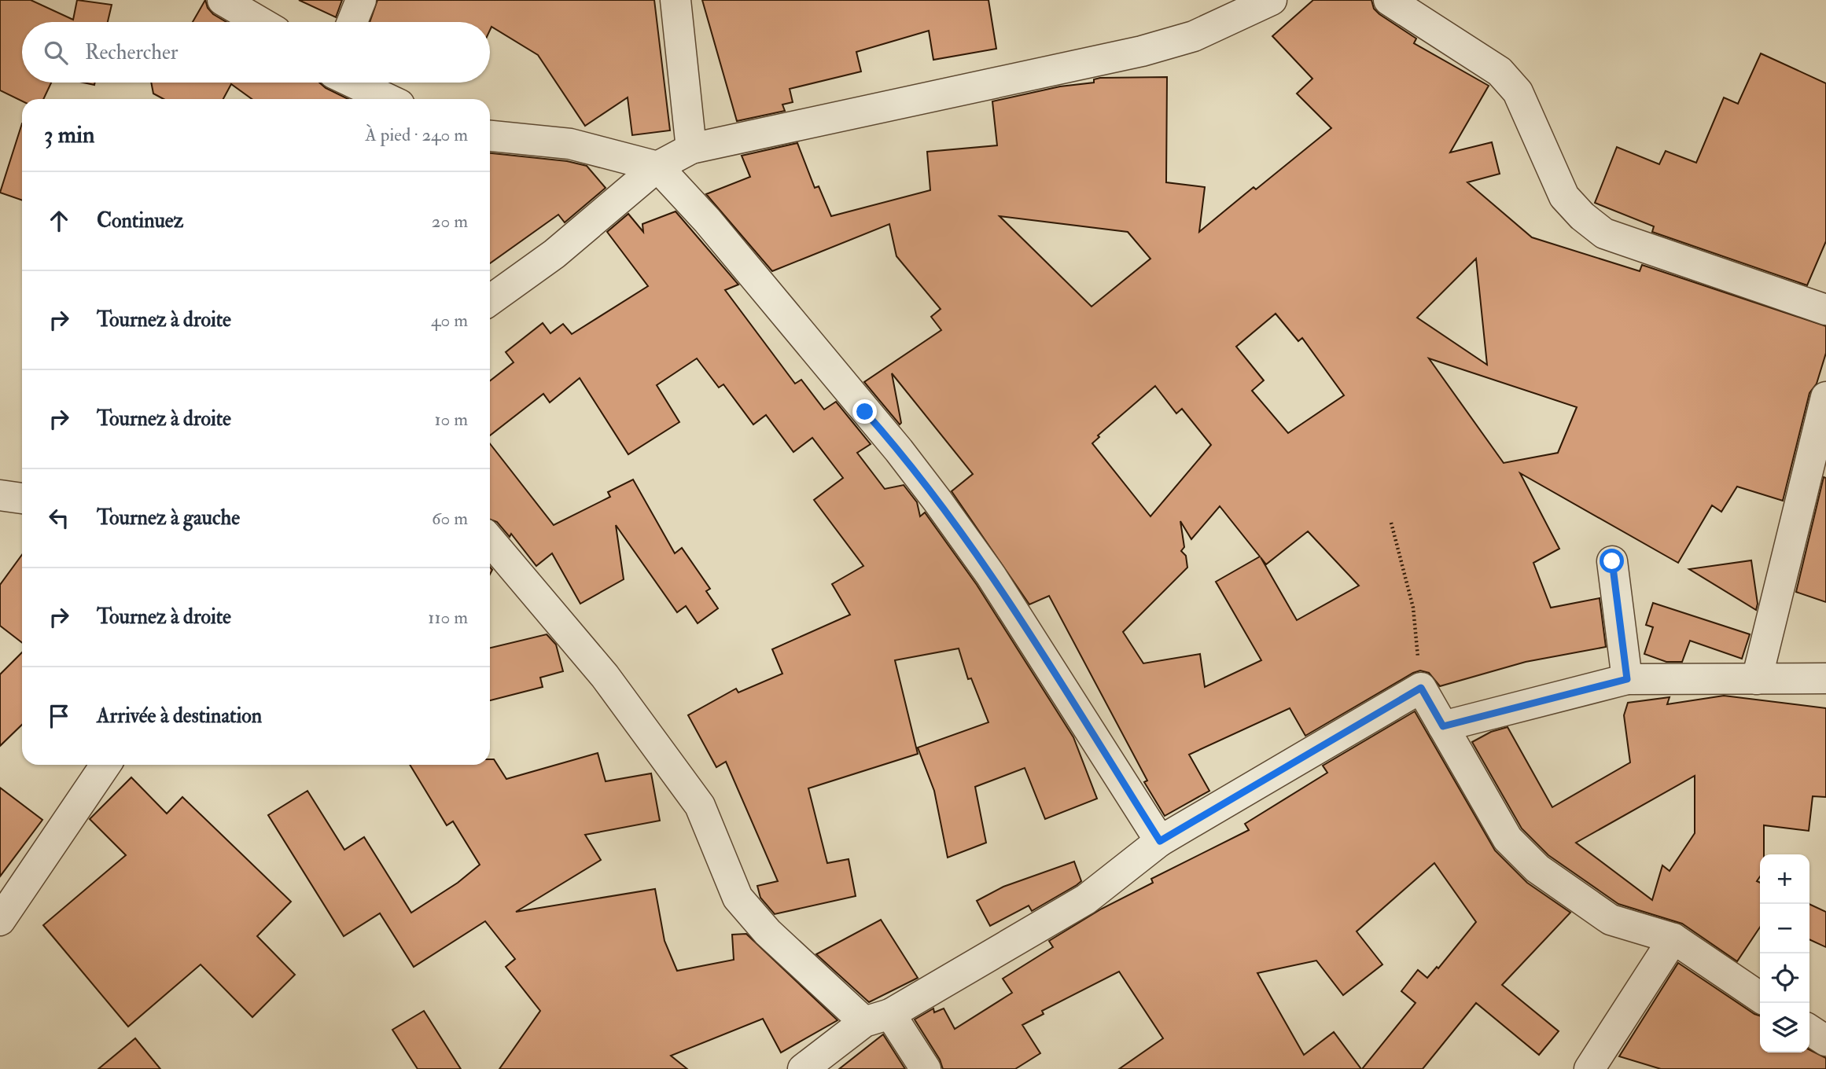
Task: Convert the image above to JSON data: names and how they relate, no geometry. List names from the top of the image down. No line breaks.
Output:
{"page":{"search":"Rechercher","heading":["3 min","À pied · 240 m"],"list":[["Continuez","20 m"],["Tournez à droite","40 m"],["Tournez à droite","10 m"],["Tournez à gauche","60 m"],["Tournez à droite","110 m"],"Arrivée à destination"],"map_buttons":["+","−"]}}
